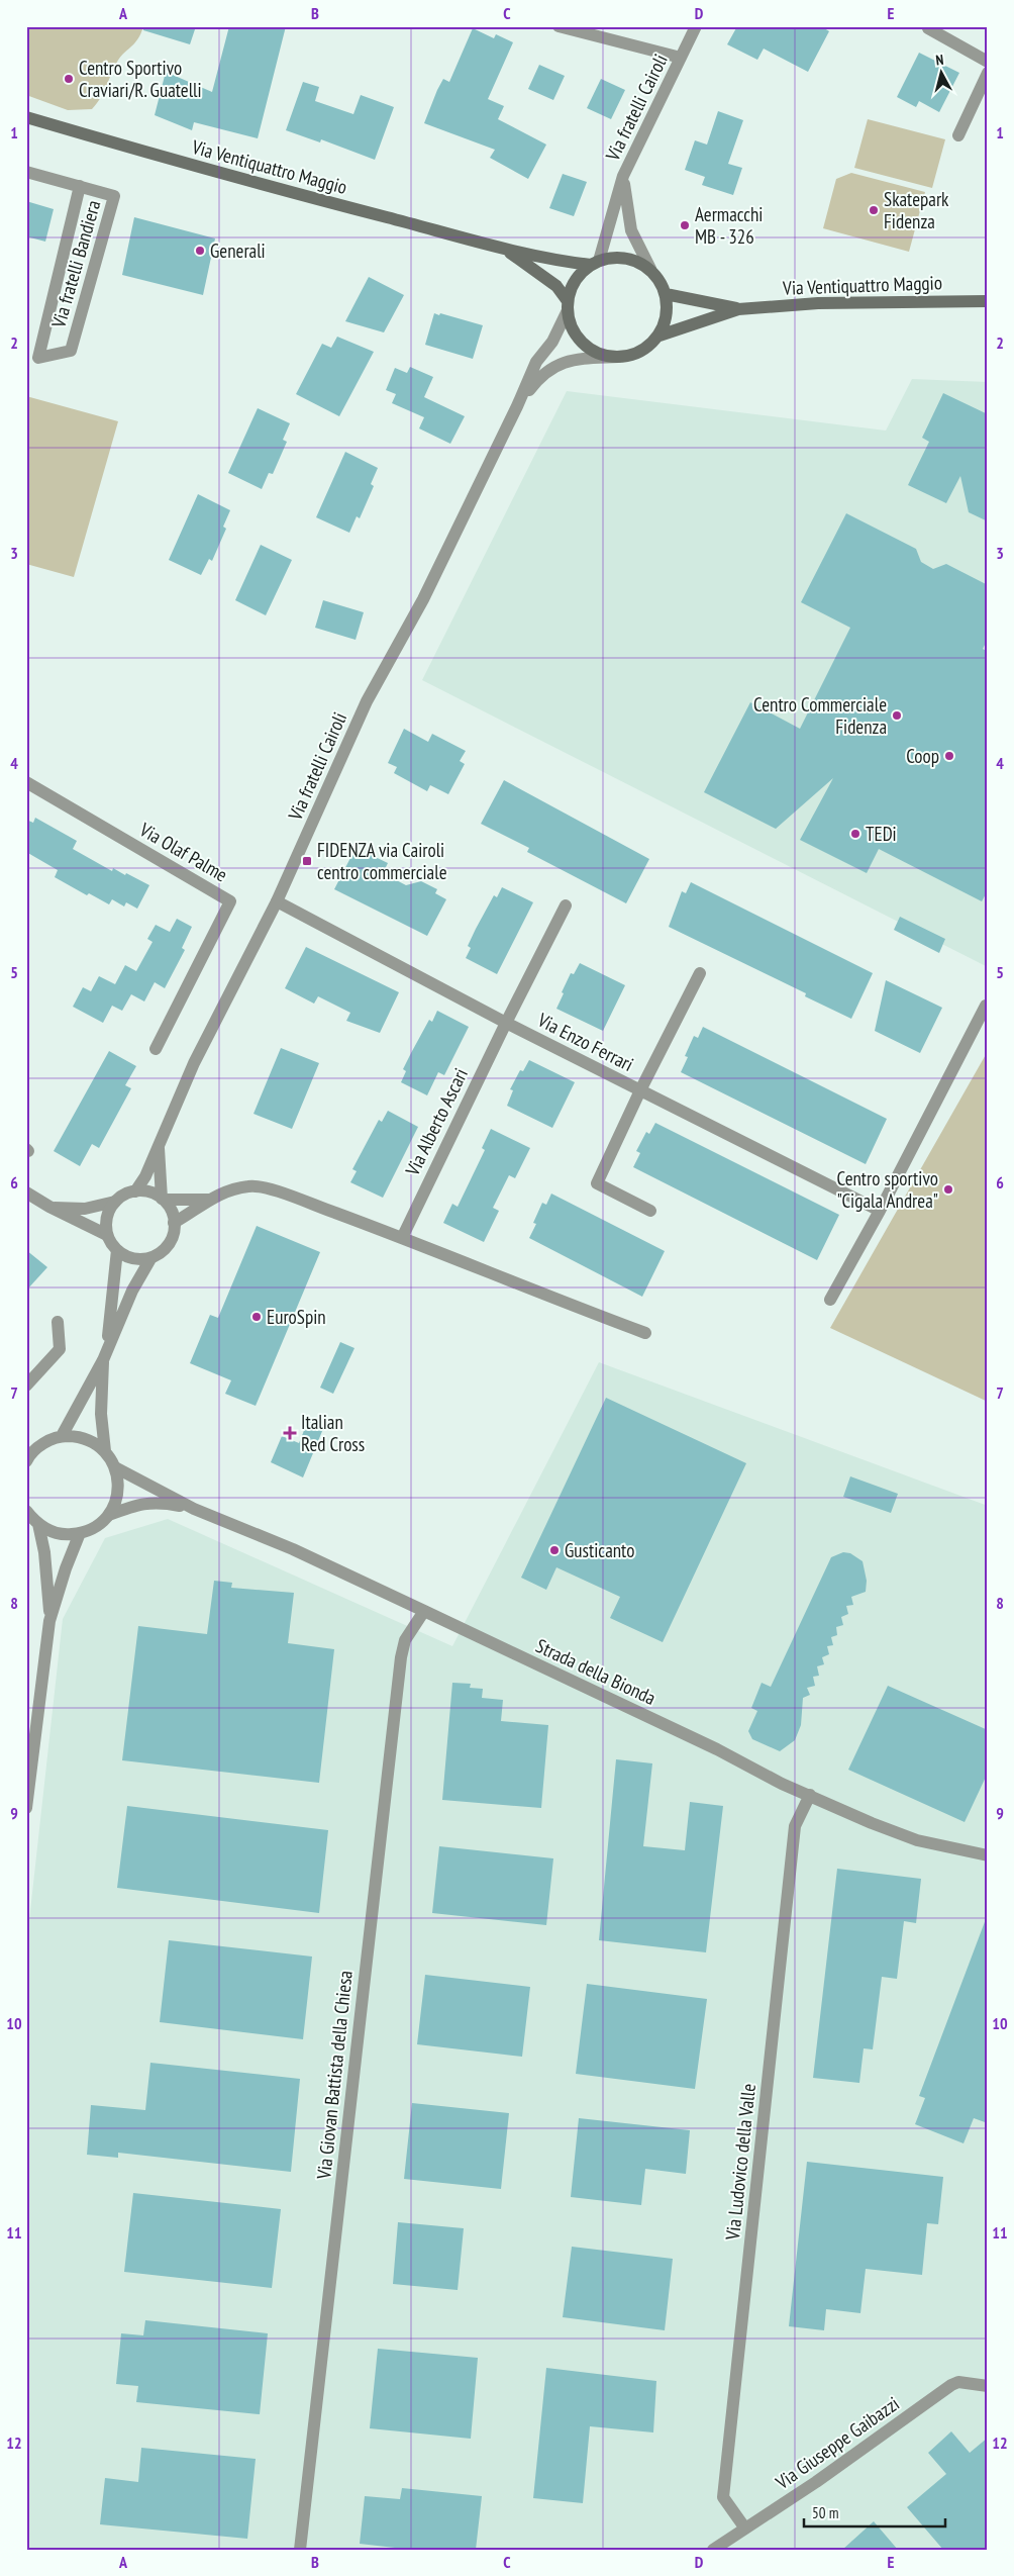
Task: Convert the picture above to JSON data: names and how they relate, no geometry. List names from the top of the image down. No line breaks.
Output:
{"streets":{"main road":["Via Ventiquattro Maggio"],"street":["Via fratelli Cairoli","Via fratelli Bandiera","Via Olaf Palme","Via Enzo Ferrari","Via Alberto Ascari","Strada della Bionda","Via Giovan Battista della Chiesa","Via Ludovico della Valle","Via Giuseppe Gaibazzi"]},"crossings":[["Via fratelli Cairoli","Via Ventiquattro Maggio"],["Via fratelli Cairoli","Via Enzo Ferrari"],["Via Enzo Ferrari","Via Alberto Ascari"],["Strada della Bionda","Via Giovan Battista della Chiesa"],["Strada della Bionda","Via Ludovico della Valle"],["Via Ludovico della Valle","Via Giuseppe Gaibazzi"]],"places":{"other":["Centro Sportivo Craviari/R. Guatelli","Skatepark Fidenza","Aermacchi MB - 326","Generali","Centro Commerciale Fidenza","Coop","TEDi","Centro sportivo \"Cigala Andrea\"","EuroSpin","Gusticanto"],"transit":["FIDENZA via Cairoli centro commerciale"],"health":["Italian Red Cross"]},"scale_bar":"50 m","north":"top","grid":{"columns":["A","B","C","D","E"],"rows":["1","2","3","4","5","6","7","8","9","10","11","12"]}}
